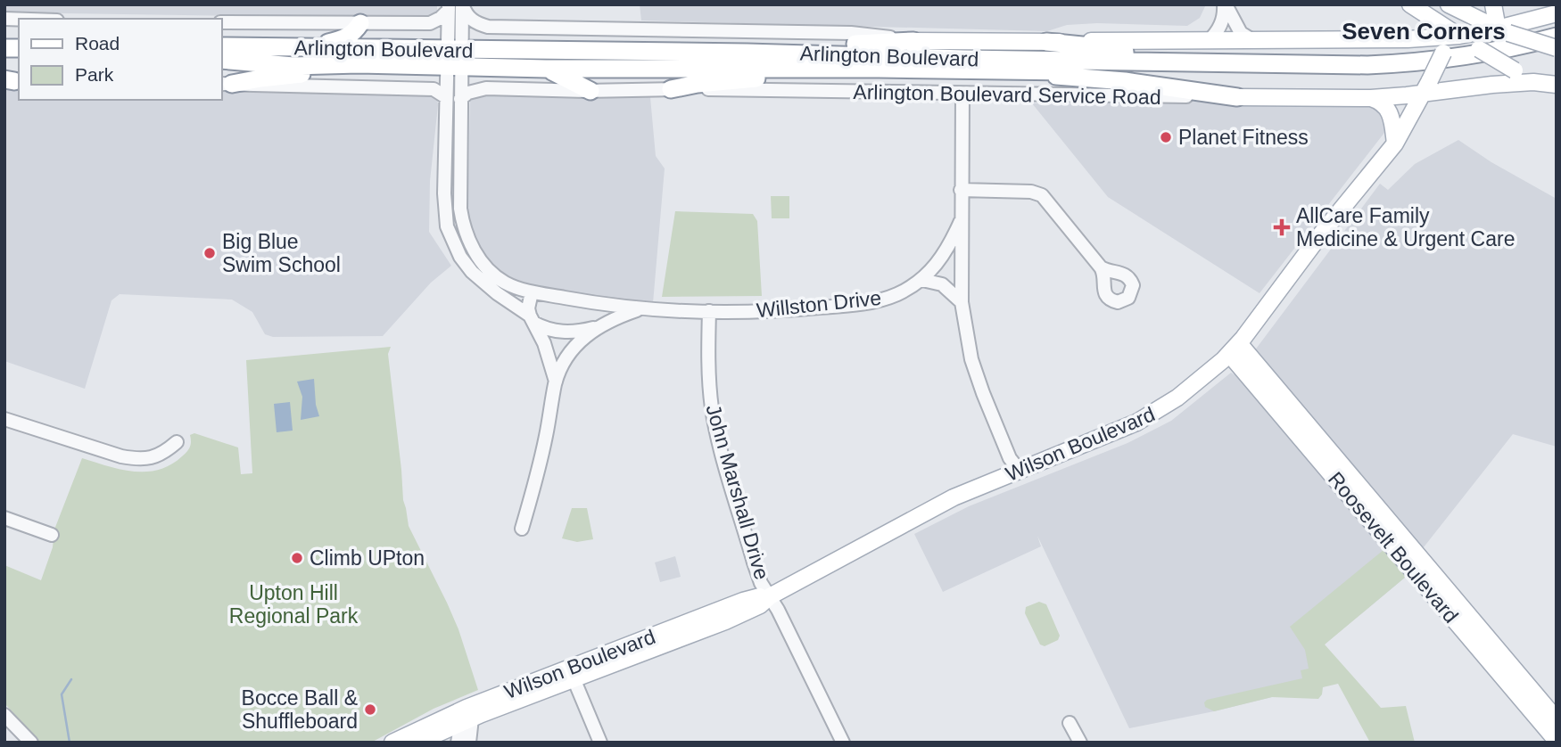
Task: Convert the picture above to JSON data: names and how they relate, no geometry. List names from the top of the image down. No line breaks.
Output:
{"streets":{"highway":["Arlington Boulevard"],"main road":["Arlington Boulevard Service Road","Wilson Boulevard","Roosevelt Boulevard"],"street":["Willston Drive","John Marshall Drive"]},"crossings":[["Arlington Boulevard","Willston Drive"],["Arlington Boulevard Service Road","Willston Drive"],["Arlington Boulevard Service Road","Wilson Boulevard"],["Willston Drive","John Marshall Drive"],["Wilson Boulevard","John Marshall Drive"],["Wilson Boulevard","Roosevelt Boulevard"]],"districts":["Seven Corners"],"parks":["Upton Hill Regional Park"],"places":{"other":["Planet Fitness","Big Blue Swim School","Climb UPton","Bocce Ball & Shuffleboard"],"health":["AllCare Family Medicine & Urgent Care"]},"legend":["Road","Park"]}
